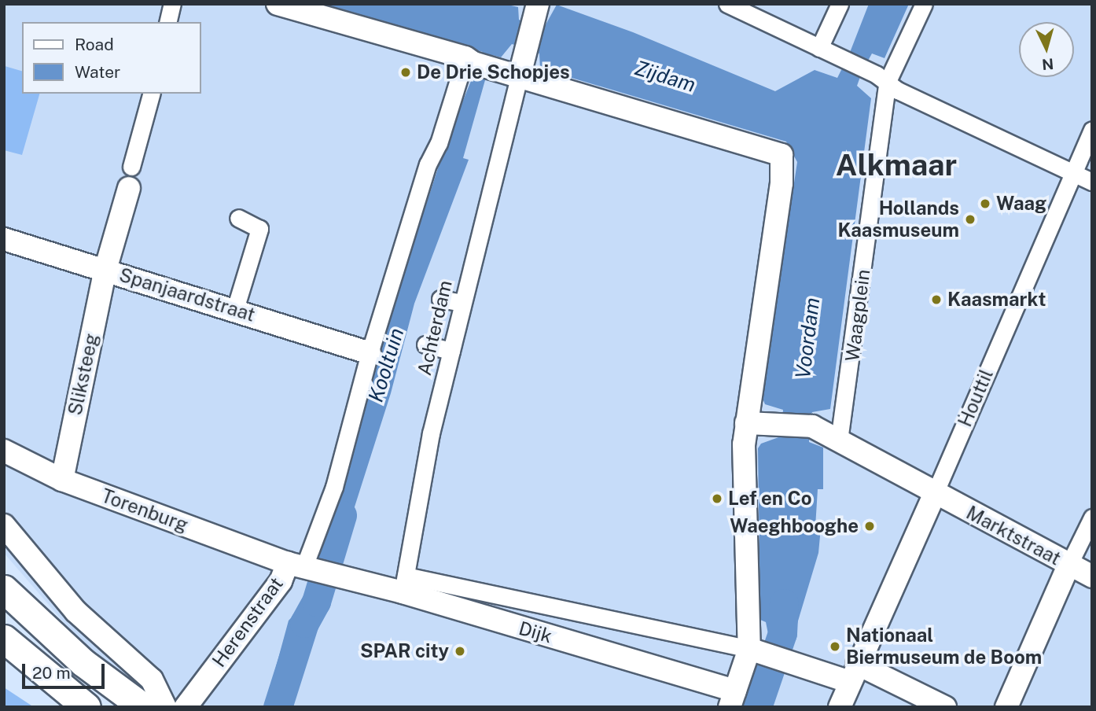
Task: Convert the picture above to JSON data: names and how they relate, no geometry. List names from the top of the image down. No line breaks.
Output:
{"streets":{"street":["Spanjaardstraat","Waagplein","Achterdam","Sliksteeg","Houttil","Torenburg","Marktstraat","Herenstraat","Dijk"]},"crossings":[["Spanjaardstraat","Sliksteeg"],["Achterdam","Dijk"],["Sliksteeg","Torenburg"],["Houttil","Marktstraat"],["Torenburg","Herenstraat"],["Torenburg","Dijk"]],"districts":["Alkmaar"],"water":["Zijdam","Voordam","Kooltuin"],"places":["De Drie Schopjes","Waag","Hollands Kaasmuseum","Kaasmarkt","Lef en Co","Waeghbooghe","Nationaal Biermuseum de Boom","SPAR city"],"legend":["Road","Water"],"scale_bar":"20 m","north":"bottom"}
